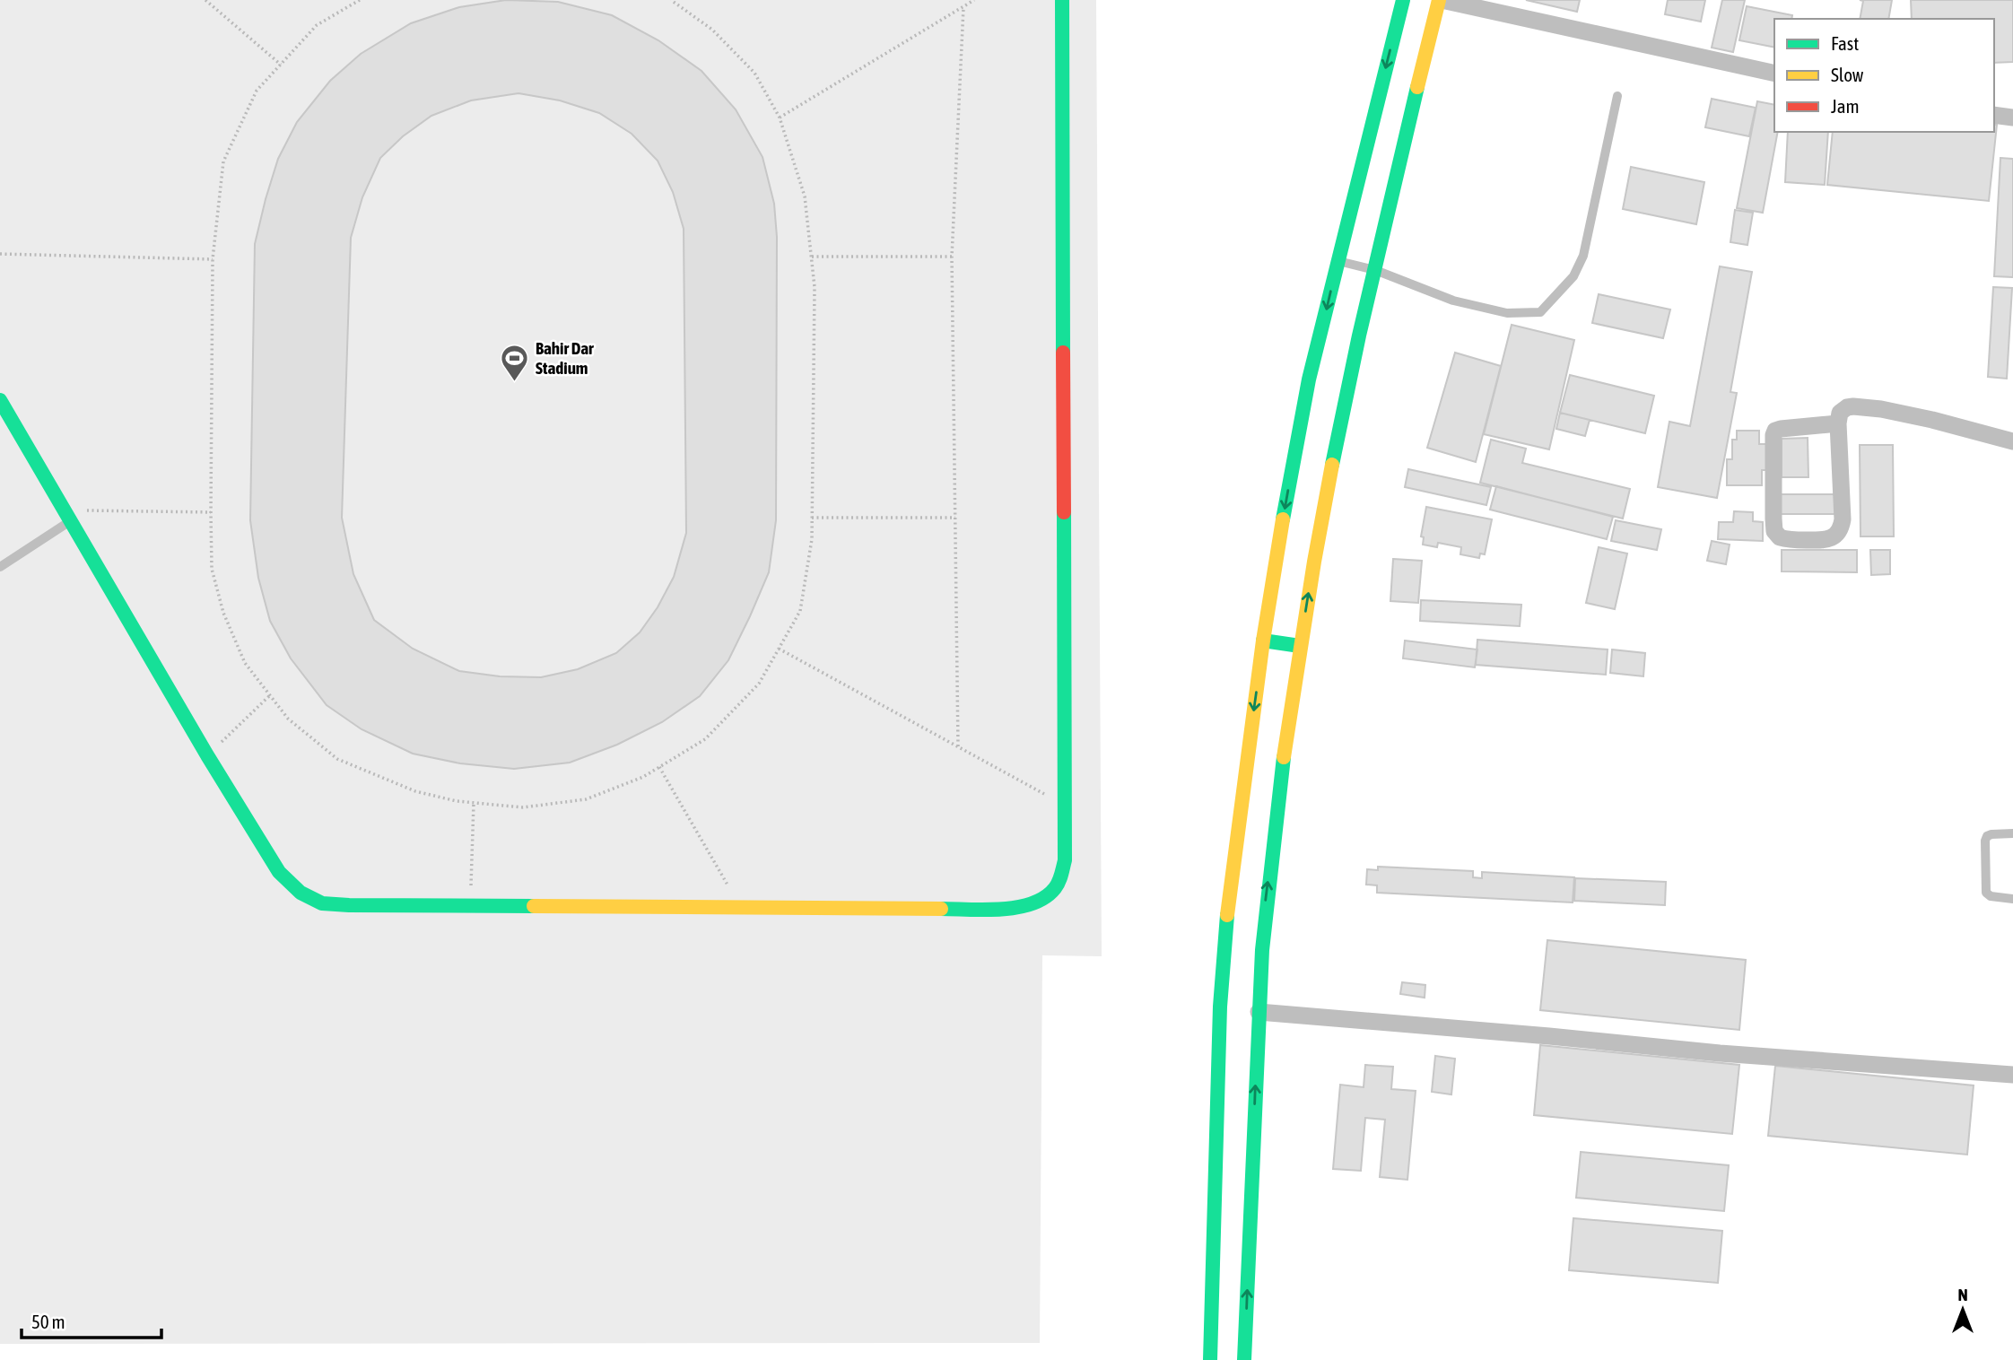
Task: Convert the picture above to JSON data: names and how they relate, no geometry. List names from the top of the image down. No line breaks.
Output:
{"places":{"sports":["Bahir Dar Stadium"]},"legend":["Fast","Slow","Jam"],"scale_bar":"50 m","north":"top"}
